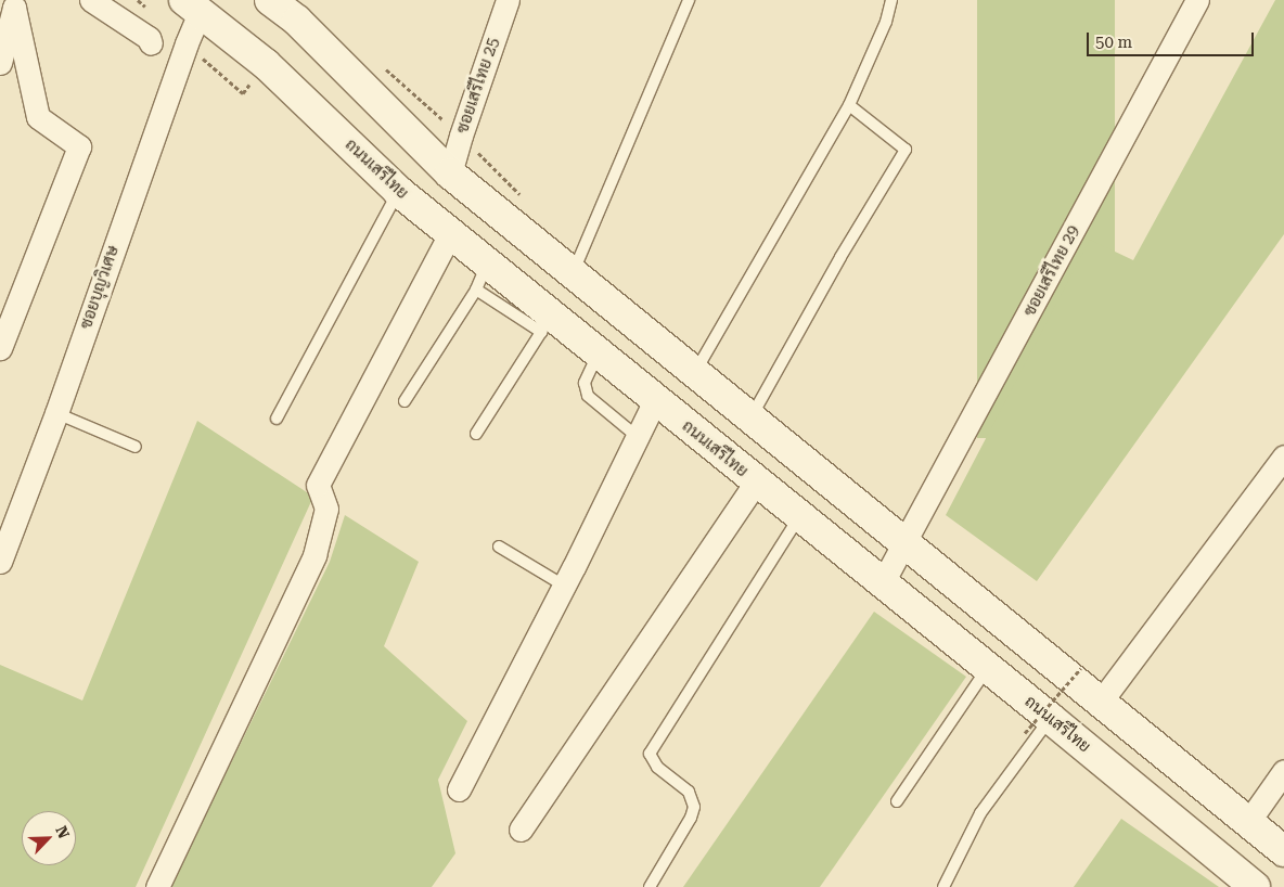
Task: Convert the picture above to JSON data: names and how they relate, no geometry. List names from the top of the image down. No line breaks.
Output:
{"streets":{"main road":["ถนนเสรีไทย"],"street":["ซอยเสรีไทย 25","ซอยเสรีไทย 29","ซอยบุญวิเศษ"]},"crossings":[["ถนนเสรีไทย","ซอยเสรีไทย 29"],["ถนนเสรีไทย","ซอยบุญวิเศษ"]],"scale_bar":"50 m","north":"top right"}
